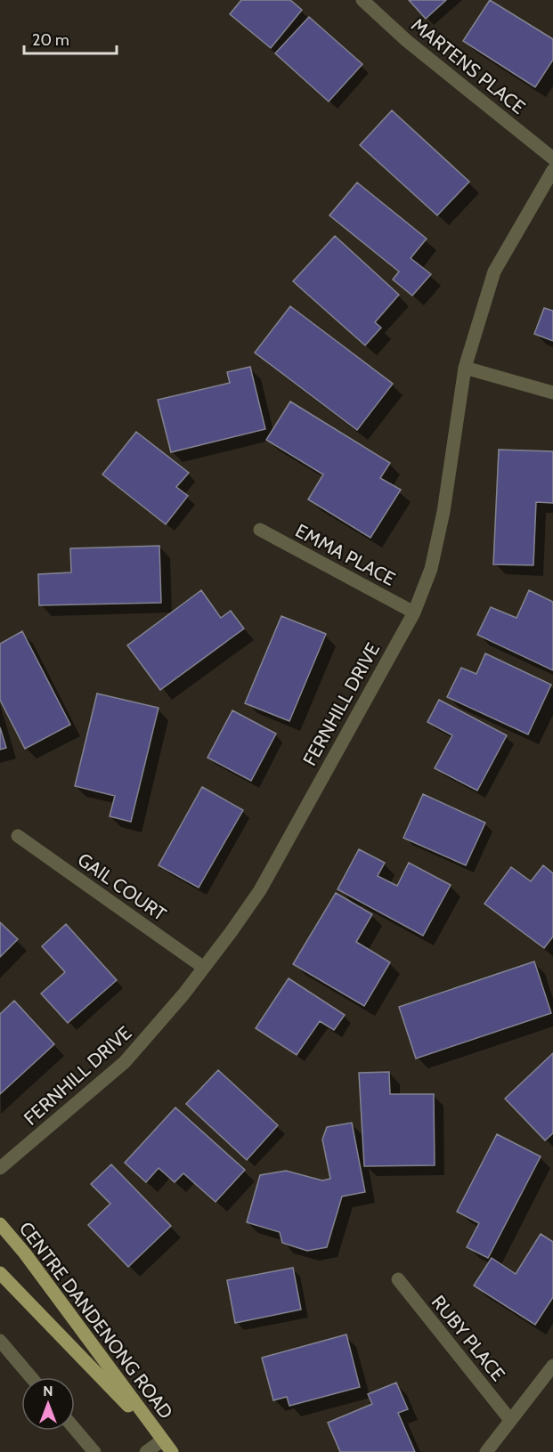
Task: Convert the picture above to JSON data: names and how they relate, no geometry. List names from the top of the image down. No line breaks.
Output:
{"streets":{"main road":["CENTRE DANDENONG ROAD"],"street":["MARTENS PLACE","EMMA PLACE","FERNHILL DRIVE","GAIL COURT","RUBY PLACE"]},"crossings":[["EMMA PLACE","FERNHILL DRIVE"],["FERNHILL DRIVE","GAIL COURT"]],"scale_bar":"20 m","north":"top"}
